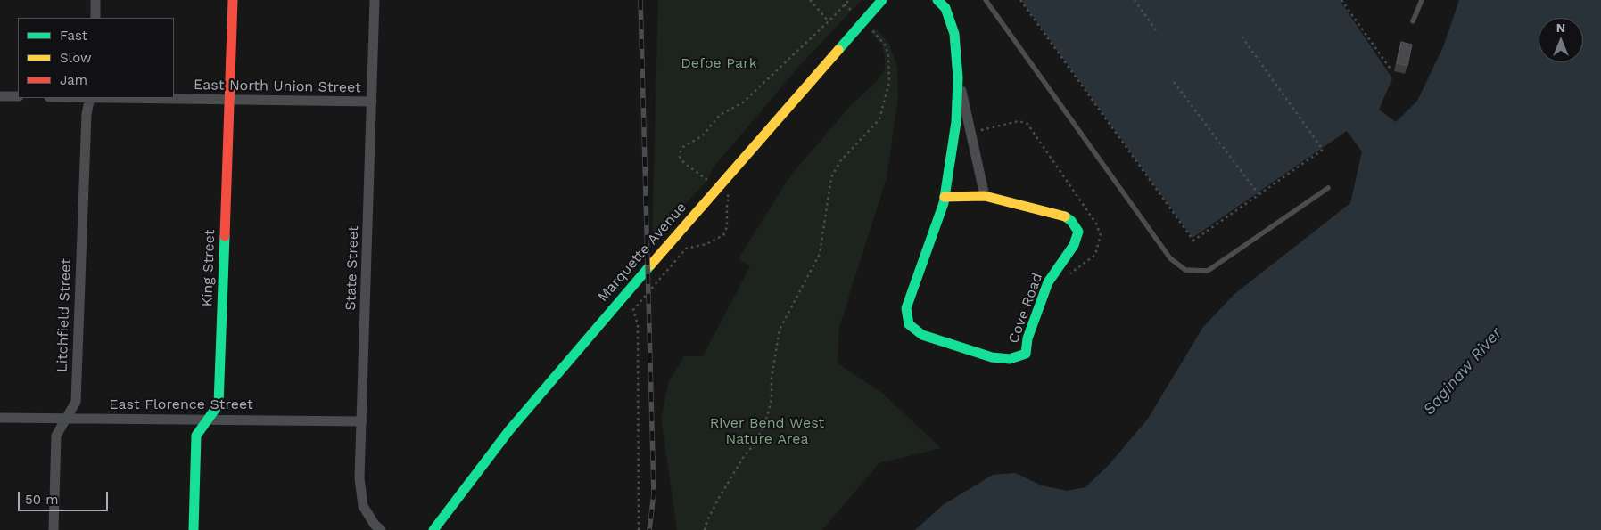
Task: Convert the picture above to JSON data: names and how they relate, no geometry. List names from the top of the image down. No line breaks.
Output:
{"streets":{"street":["East North Union Street","Marquette Avenue","King Street","State Street","Cove Road","Litchfield Street","East Florence Street"]},"crossings":[["East North Union Street","King Street"],["East North Union Street","State Street"],["King Street","East Florence Street"],["State Street","East Florence Street"],["Litchfield Street","East Florence Street"]],"water":["Saginaw River"],"parks":["Defoe Park","River Bend West Nature Area"],"legend":["Fast","Slow","Jam"],"scale_bar":"50 m","north":"top"}
